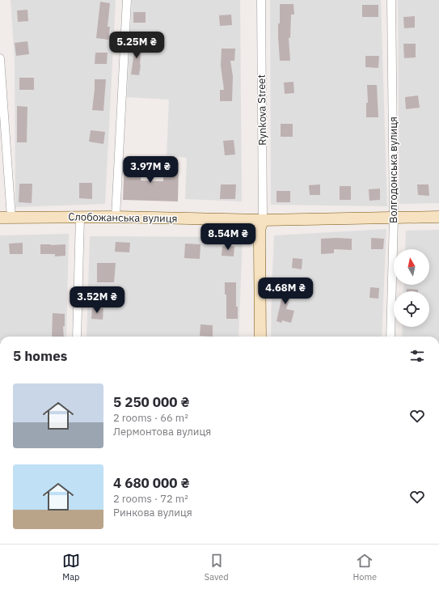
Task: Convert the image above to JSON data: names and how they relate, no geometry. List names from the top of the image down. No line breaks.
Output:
{"streets":{"main road":["Слобожанська вулиця"],"street":["Rynkova Street","Волгодонська вулиця"]},"crossings":[["Rynkova Street","Слобожанська вулиця"],["Волгодонська вулиця","Слобожанська вулиця"]],"north":"top","page":{"price":["5.25M ₴","3.97M ₴","8.54M ₴","4.68M ₴","3.52M ₴"],"heading":"5 homes","list":[{"name":"5 250 000 ₴","note":"2 rooms · 66 m² · Лермонтова вулиця"},{"name":"4 680 000 ₴","note":"2 rooms · 72 m² · Ринкова вулиця"}],"tabs":["Map","Saved","Home"]}}
